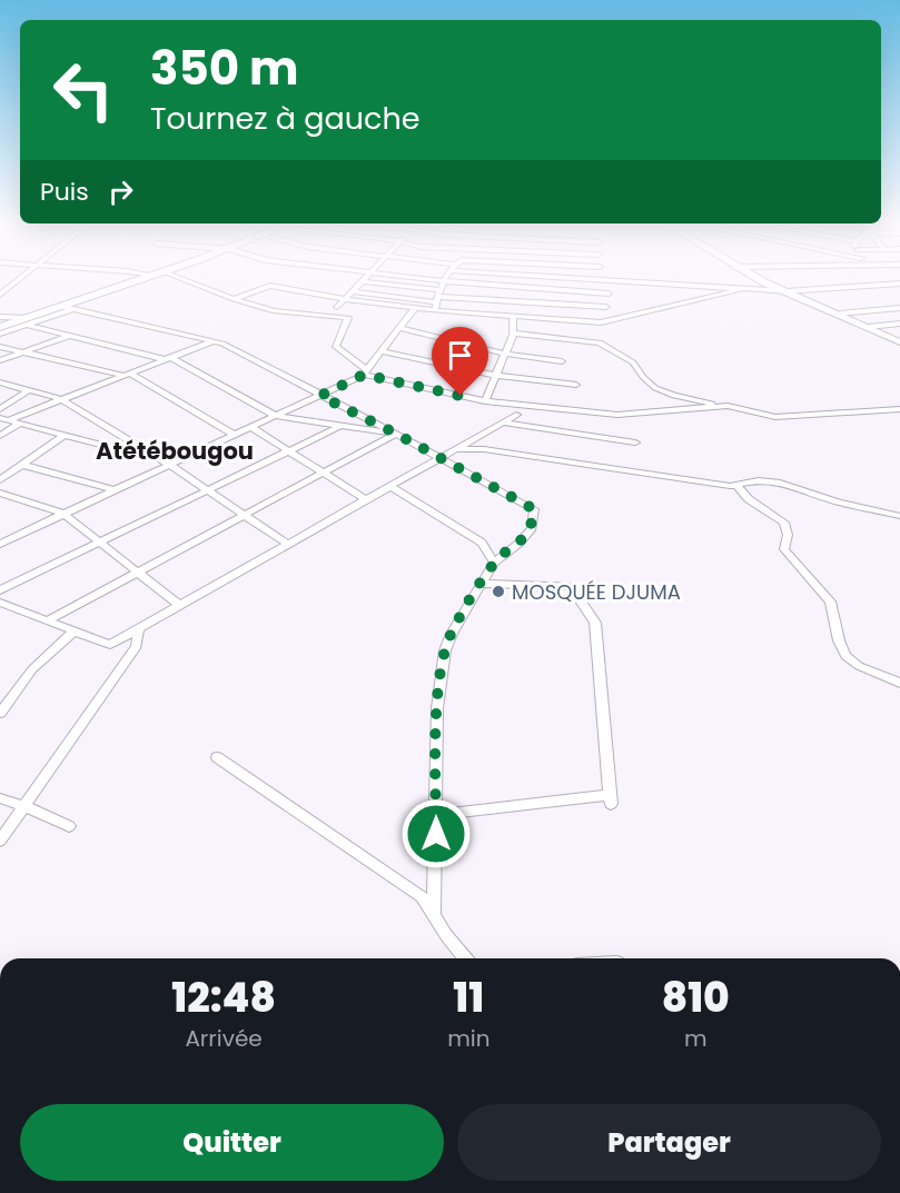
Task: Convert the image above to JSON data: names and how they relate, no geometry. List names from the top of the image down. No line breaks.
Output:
{"districts":["Atétébougou"],"places":["MOSQUÉE DJUMA"],"page":{"turn":["350 m","Tournez à gauche"],"then":"Puis","eta":["12:48","Arrivée","11","min","810","m"],"buttons":["Quitter","Partager"]}}
